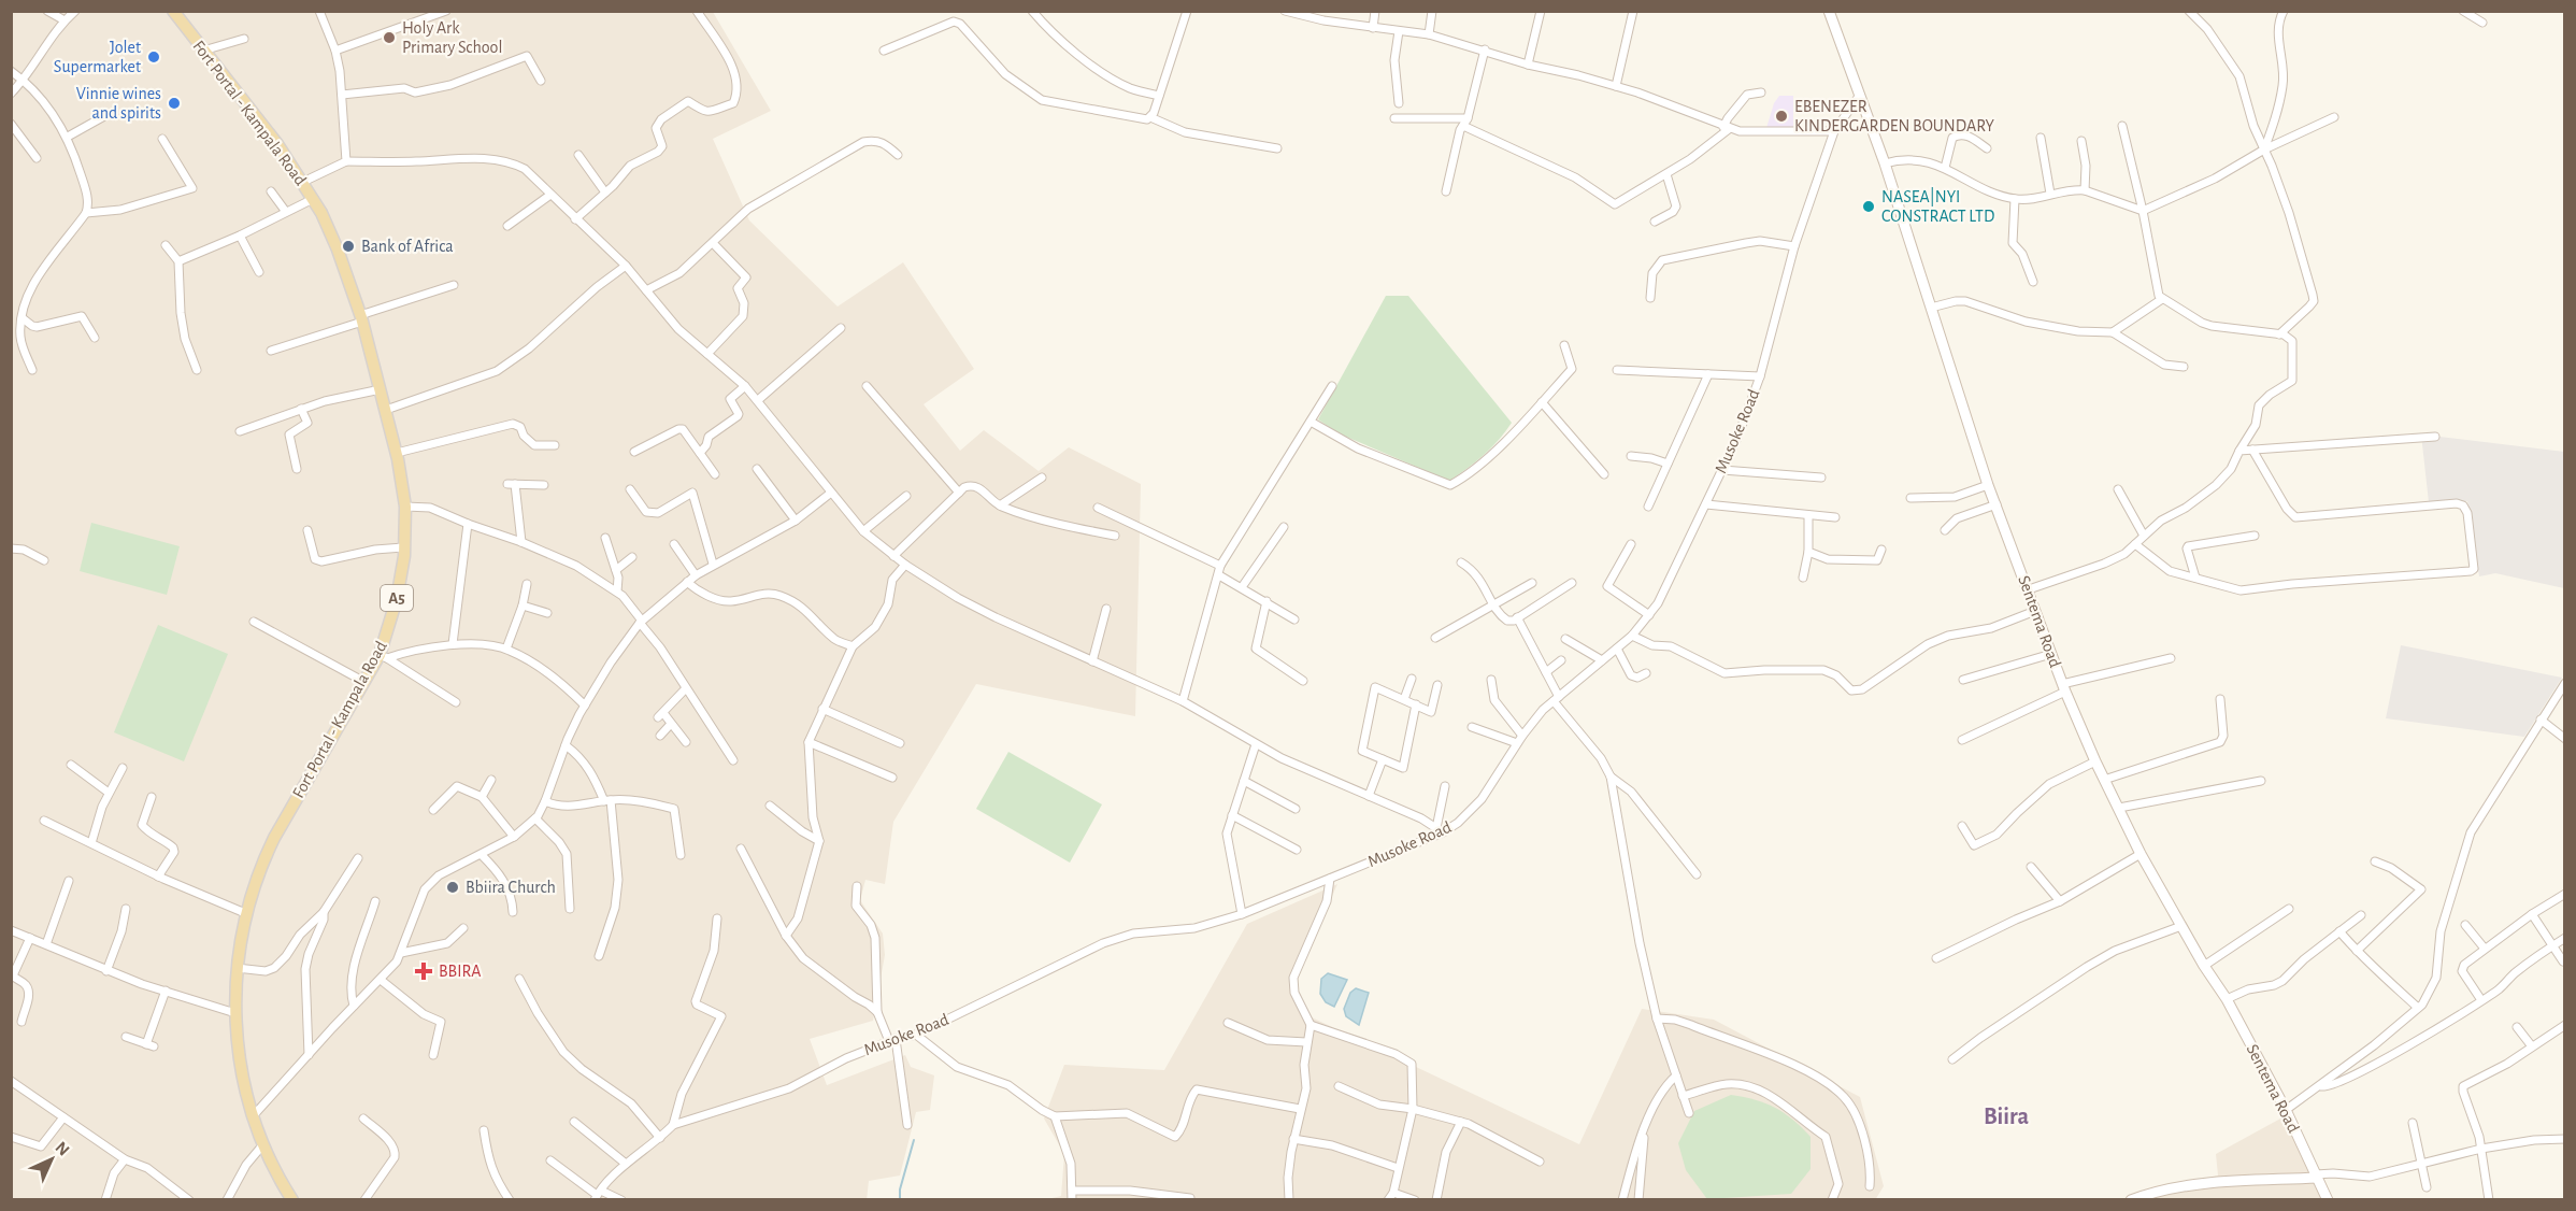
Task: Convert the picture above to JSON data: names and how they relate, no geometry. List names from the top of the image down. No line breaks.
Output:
{"streets":{"main road":["Fort Portal - Kampala Road","A5","Sentema Road"],"street":["Musoke Road"]},"crossings":[["Musoke Road","Sentema Road"]],"districts":["Biira"],"places":{"other":["Holy Ark Primary School","Jolet Supermarket","Vinnie wines and spirits","EBENEZER KINDERGARDEN BOUNDARY","NASEA|NYI CONSTRACT LTD","Bank of Africa","Bbiira Church"],"health":["BBIRA"]},"north":"top right"}
